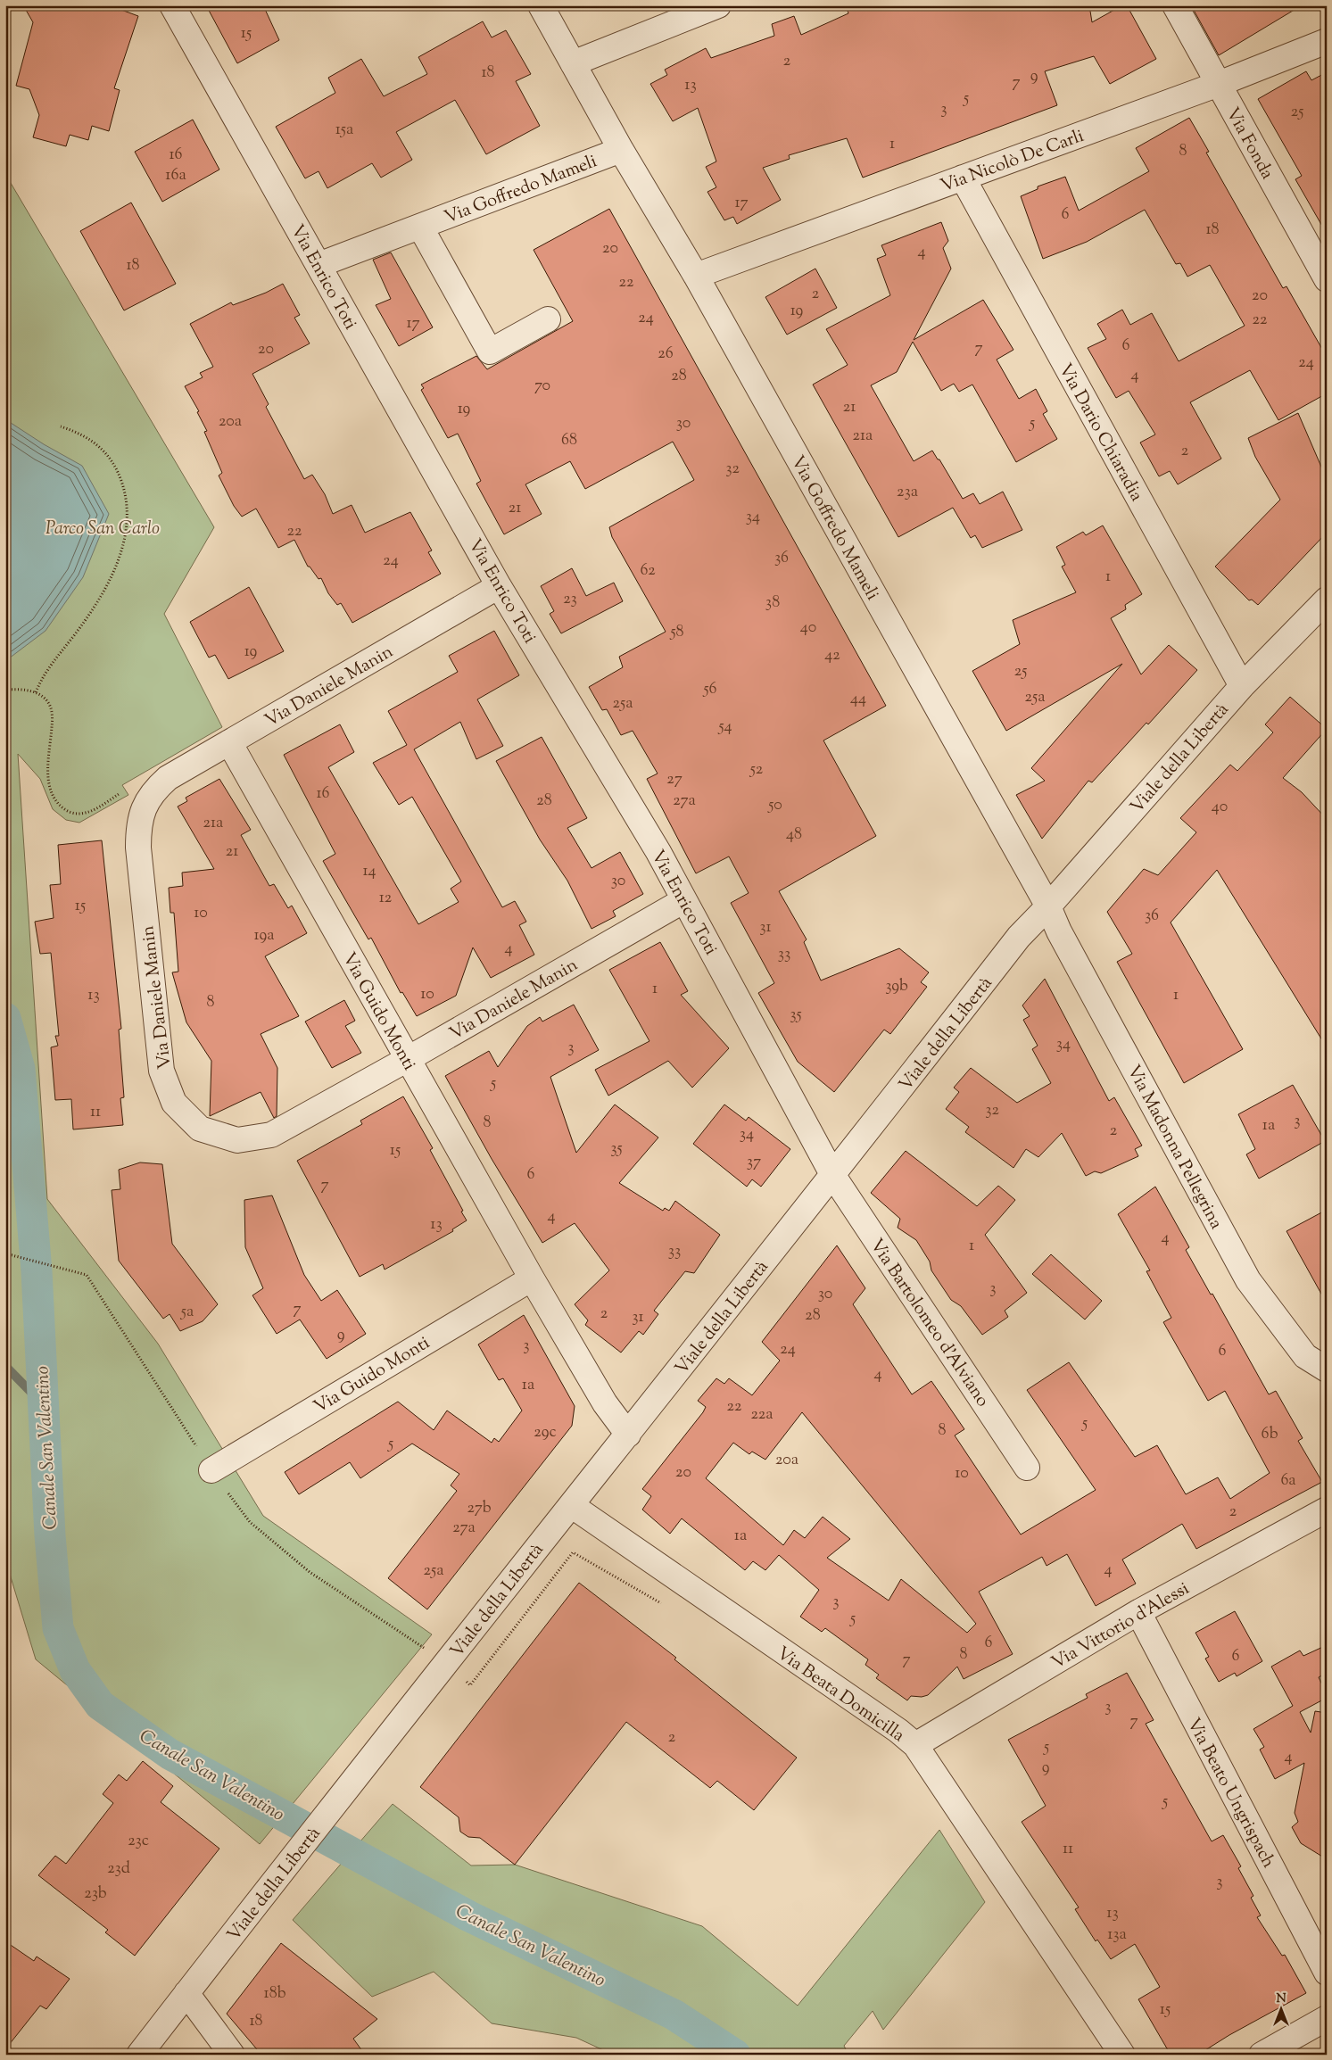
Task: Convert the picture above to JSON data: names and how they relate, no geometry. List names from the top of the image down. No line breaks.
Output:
{"streets":{"street":["Via Fonda","Via Nicolò De Carli","Via Goffredo Mameli","Via Enrico Toti","Via Dario Chiaradia","Via Daniele Manin","Viale della Libertà","Via Guido Monti","Via Madonna Pellegrina","Via Bartolomeo d'Alviano","Via Vittorio d'Alessi","Via Beata Domicilla","Via Beato Ungrispach"]},"crossings":[["Via Fonda","Via Nicolò De Carli"],["Via Nicolò De Carli","Via Goffredo Mameli"],["Via Nicolò De Carli","Via Dario Chiaradia"],["Via Goffredo Mameli","Via Enrico Toti"],["Via Goffredo Mameli","Viale della Libertà"],["Via Goffredo Mameli","Via Madonna Pellegrina"],["Via Enrico Toti","Via Daniele Manin"],["Via Enrico Toti","Viale della Libertà"],["Via Enrico Toti","Via Bartolomeo d'Alviano"],["Via Dario Chiaradia","Viale della Libertà"],["Via Daniele Manin","Via Guido Monti"],["Viale della Libertà","Via Guido Monti"],["Viale della Libertà","Via Madonna Pellegrina"],["Viale della Libertà","Via Bartolomeo d'Alviano"],["Viale della Libertà","Via Beata Domicilla"],["Via Vittorio d'Alessi","Via Beata Domicilla"],["Via Vittorio d'Alessi","Via Beato Ungrispach"]],"water":["Canale San Valentino"],"parks":["Parco San Carlo"],"house_numbers":["15","2","18","9","7","13","5","3","25","15a","1","8","16","16a","17","6","18","20","4","18","22","2","20","19","24","22","17","6","7","20","26","24","4","28","70","21","19","20a","30","5","21a","68","2","32","23a","21","34","22","36","24","62","1","23","38","40","58","19","42","25","56","25a","44","25a","54","52","27","16","28","27a","50","40","21a","48","21","14","30","12","15","10","36","31","19a","4","33","39b","1","10","13","1","8","35","34","3","5","32","11","3","8","1a","2","34","35","15","37","6","7","4","13","4","1","33","3","30","7","5a","2","28","31","9","3","24","6","4","1a","22","22a","5","8","29c","6b","5","20a","20","10","6a","27b","2","27a","1a","4","25a","3","5","6","8","6","7","3","7","2","5","4","9","5","23c","11","23d","3","23b","13","13a","18b","15","18"],"north":"top"}
